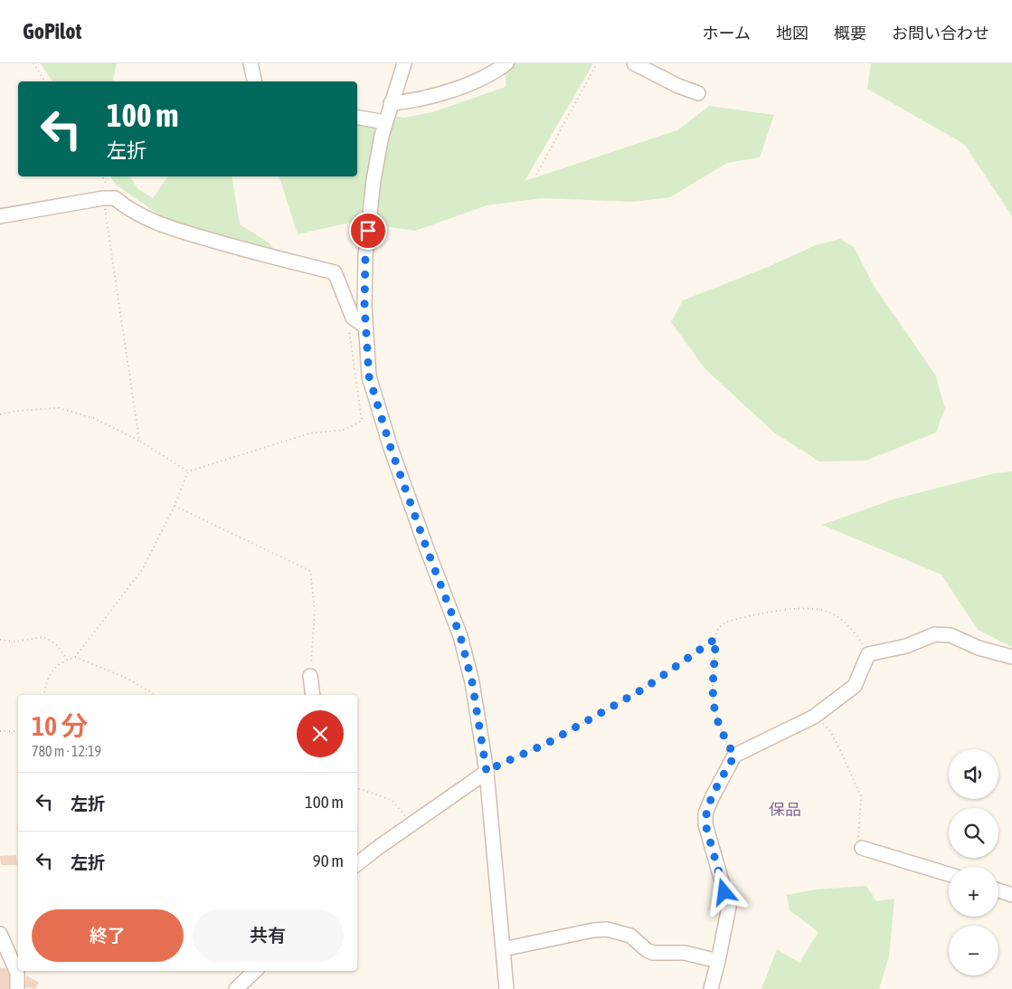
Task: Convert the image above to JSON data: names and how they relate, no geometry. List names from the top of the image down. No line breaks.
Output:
{"districts":["保品"],"page":{"header":"GoPilot","nav":["ホーム","地図","概要","お問い合わせ"],"turn":["100 m","左折"],"heading":["10 分","780 m · 12:19"],"map_buttons":["+","−"],"list":[{"name":"左折","value":"100 m"},{"name":"左折","value":"90 m"}],"buttons":["終了","共有"]}}
